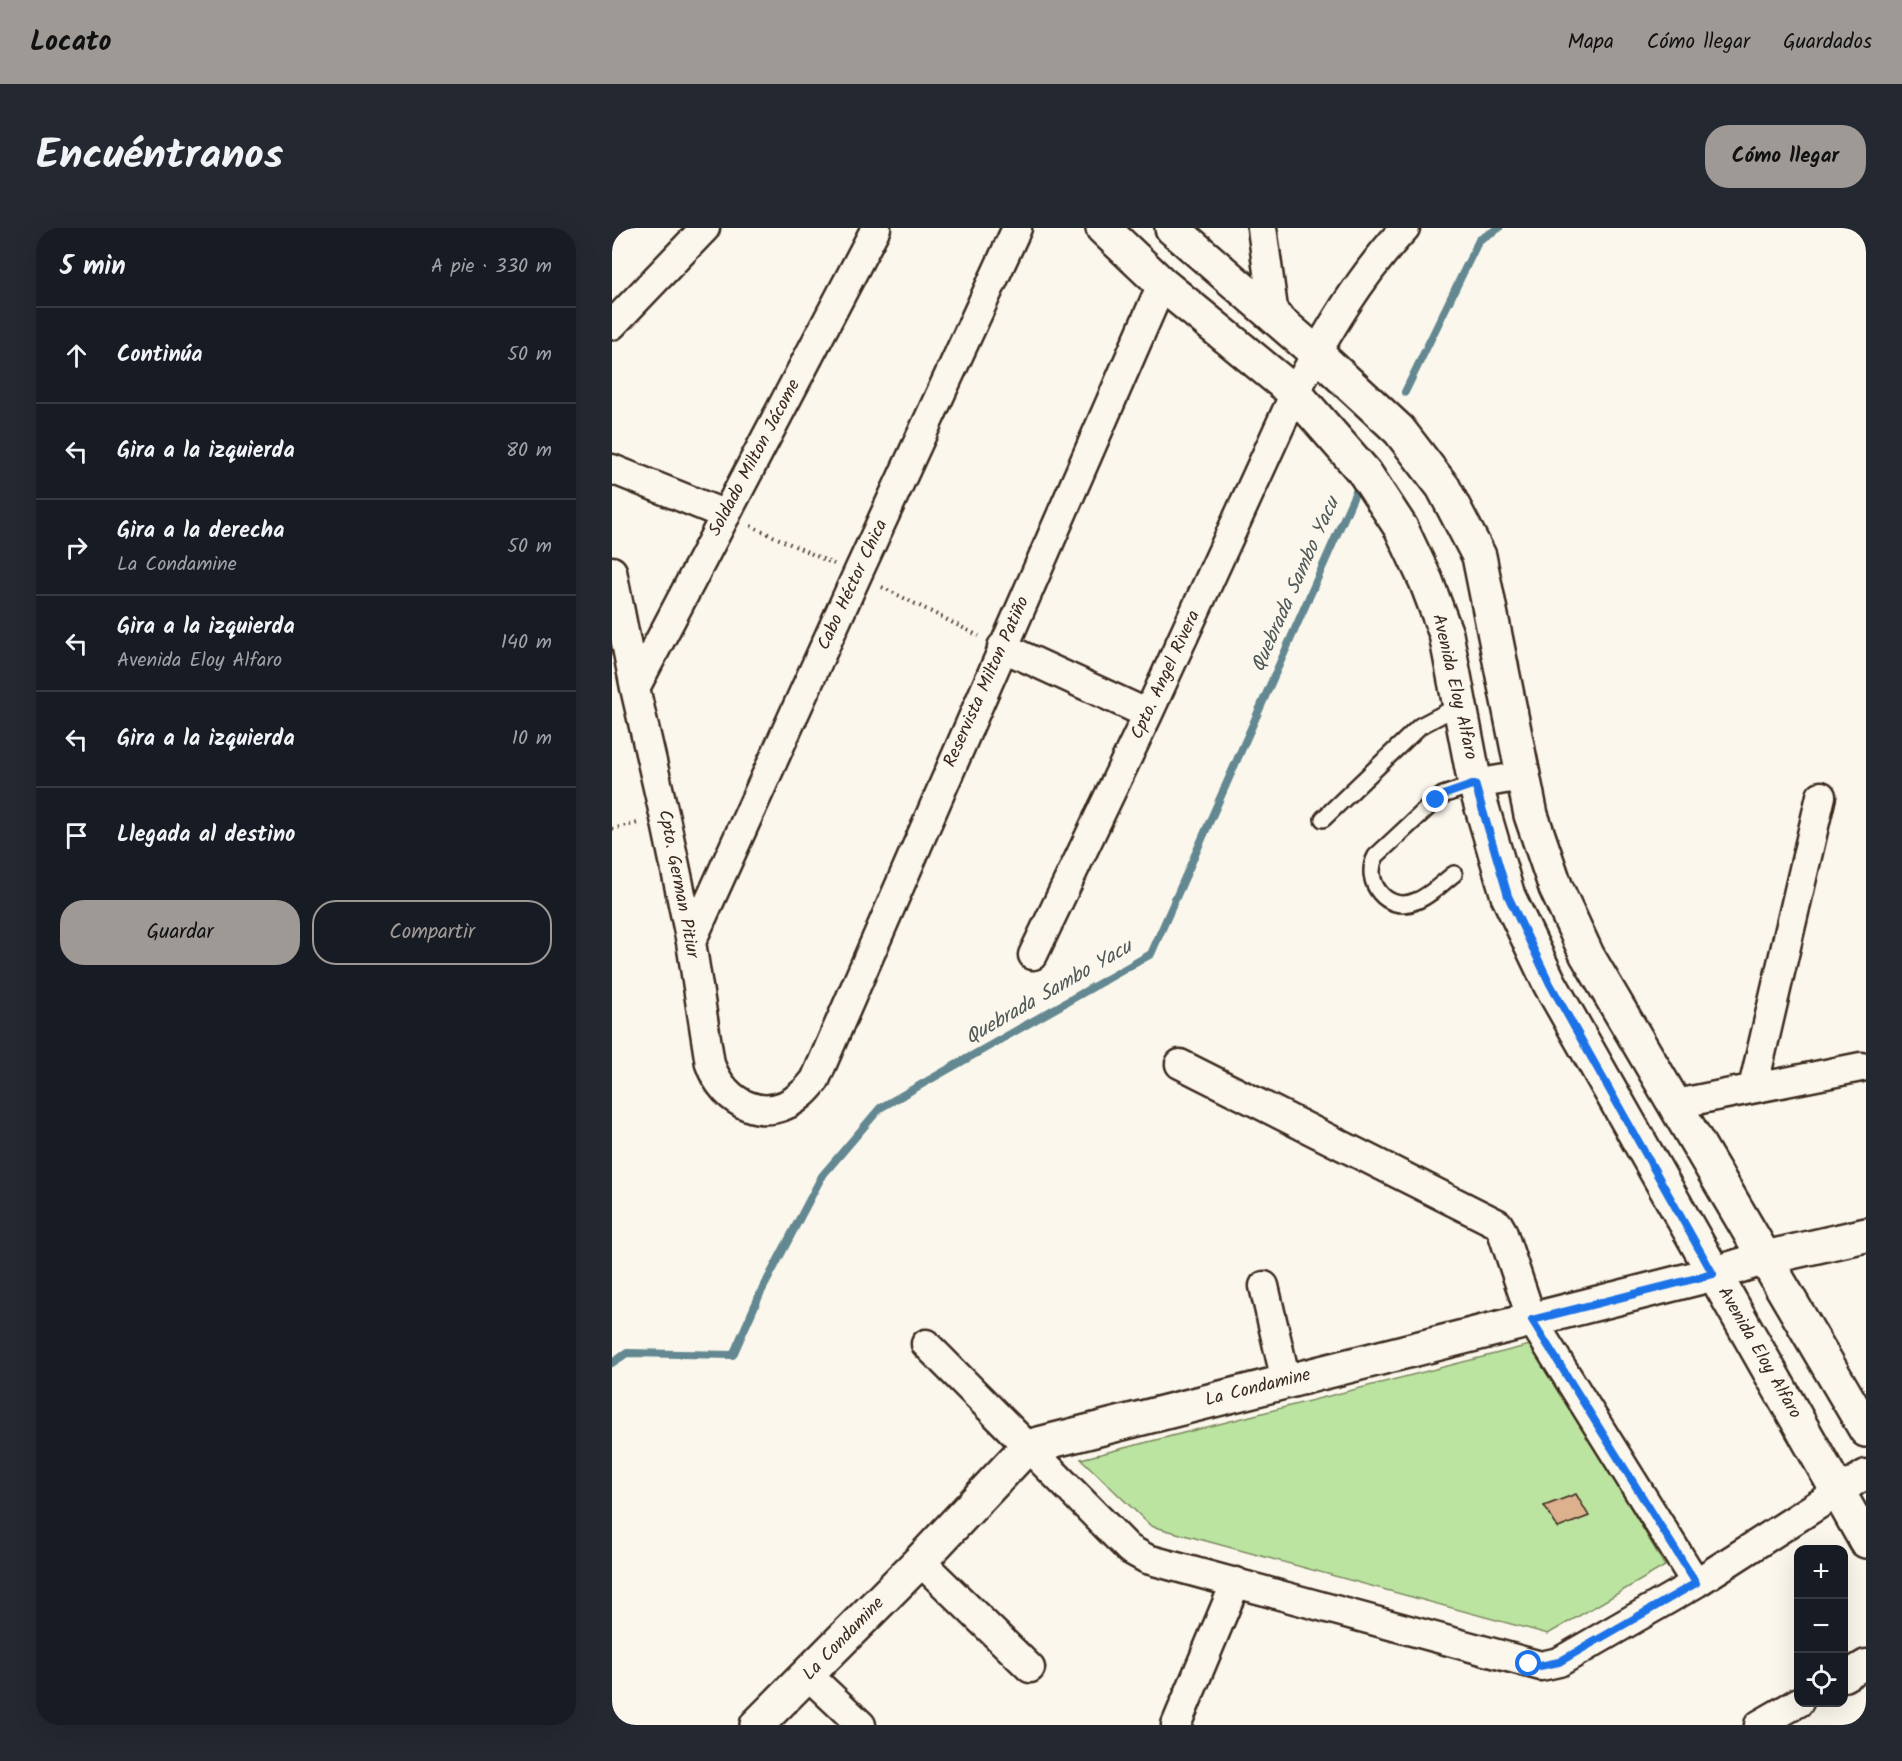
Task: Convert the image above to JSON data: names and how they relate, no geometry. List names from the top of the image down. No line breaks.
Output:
{"streets":{"street":["Soldado Milton Jácome","Cabo Héctor Chica","Cpto. Angel Rivera","Reservista Milton Patiño","Avenida Eloy Alfaro","Cpto. German Pitiur","La Condamine"]},"crossings":[["Soldado Milton Jácome","Cpto. German Pitiur"],["Cabo Héctor Chica","Cpto. German Pitiur"],["Cpto. Angel Rivera","Avenida Eloy Alfaro"],["Reservista Milton Patiño","Avenida Eloy Alfaro"],["Reservista Milton Patiño","Cpto. German Pitiur"],["Avenida Eloy Alfaro","La Condamine"]],"water":["Quebrada Sambo Yacu"],"page":{"header":"Locato","nav":["Mapa","Cómo llegar","Guardados"],"title":"Encuéntranos","buttons":["Cómo llegar",["Guardar","Compartir"]],"heading":["5 min","A pie · 330 m"],"list":[["Continúa","50 m"],["Gira a la izquierda","80 m"],["Gira a la derecha","La Condamine","50 m"],["Gira a la izquierda","Avenida Eloy Alfaro","140 m"],["Gira a la izquierda","10 m"],"Llegada al destino"],"map_buttons":["+","−"]}}
